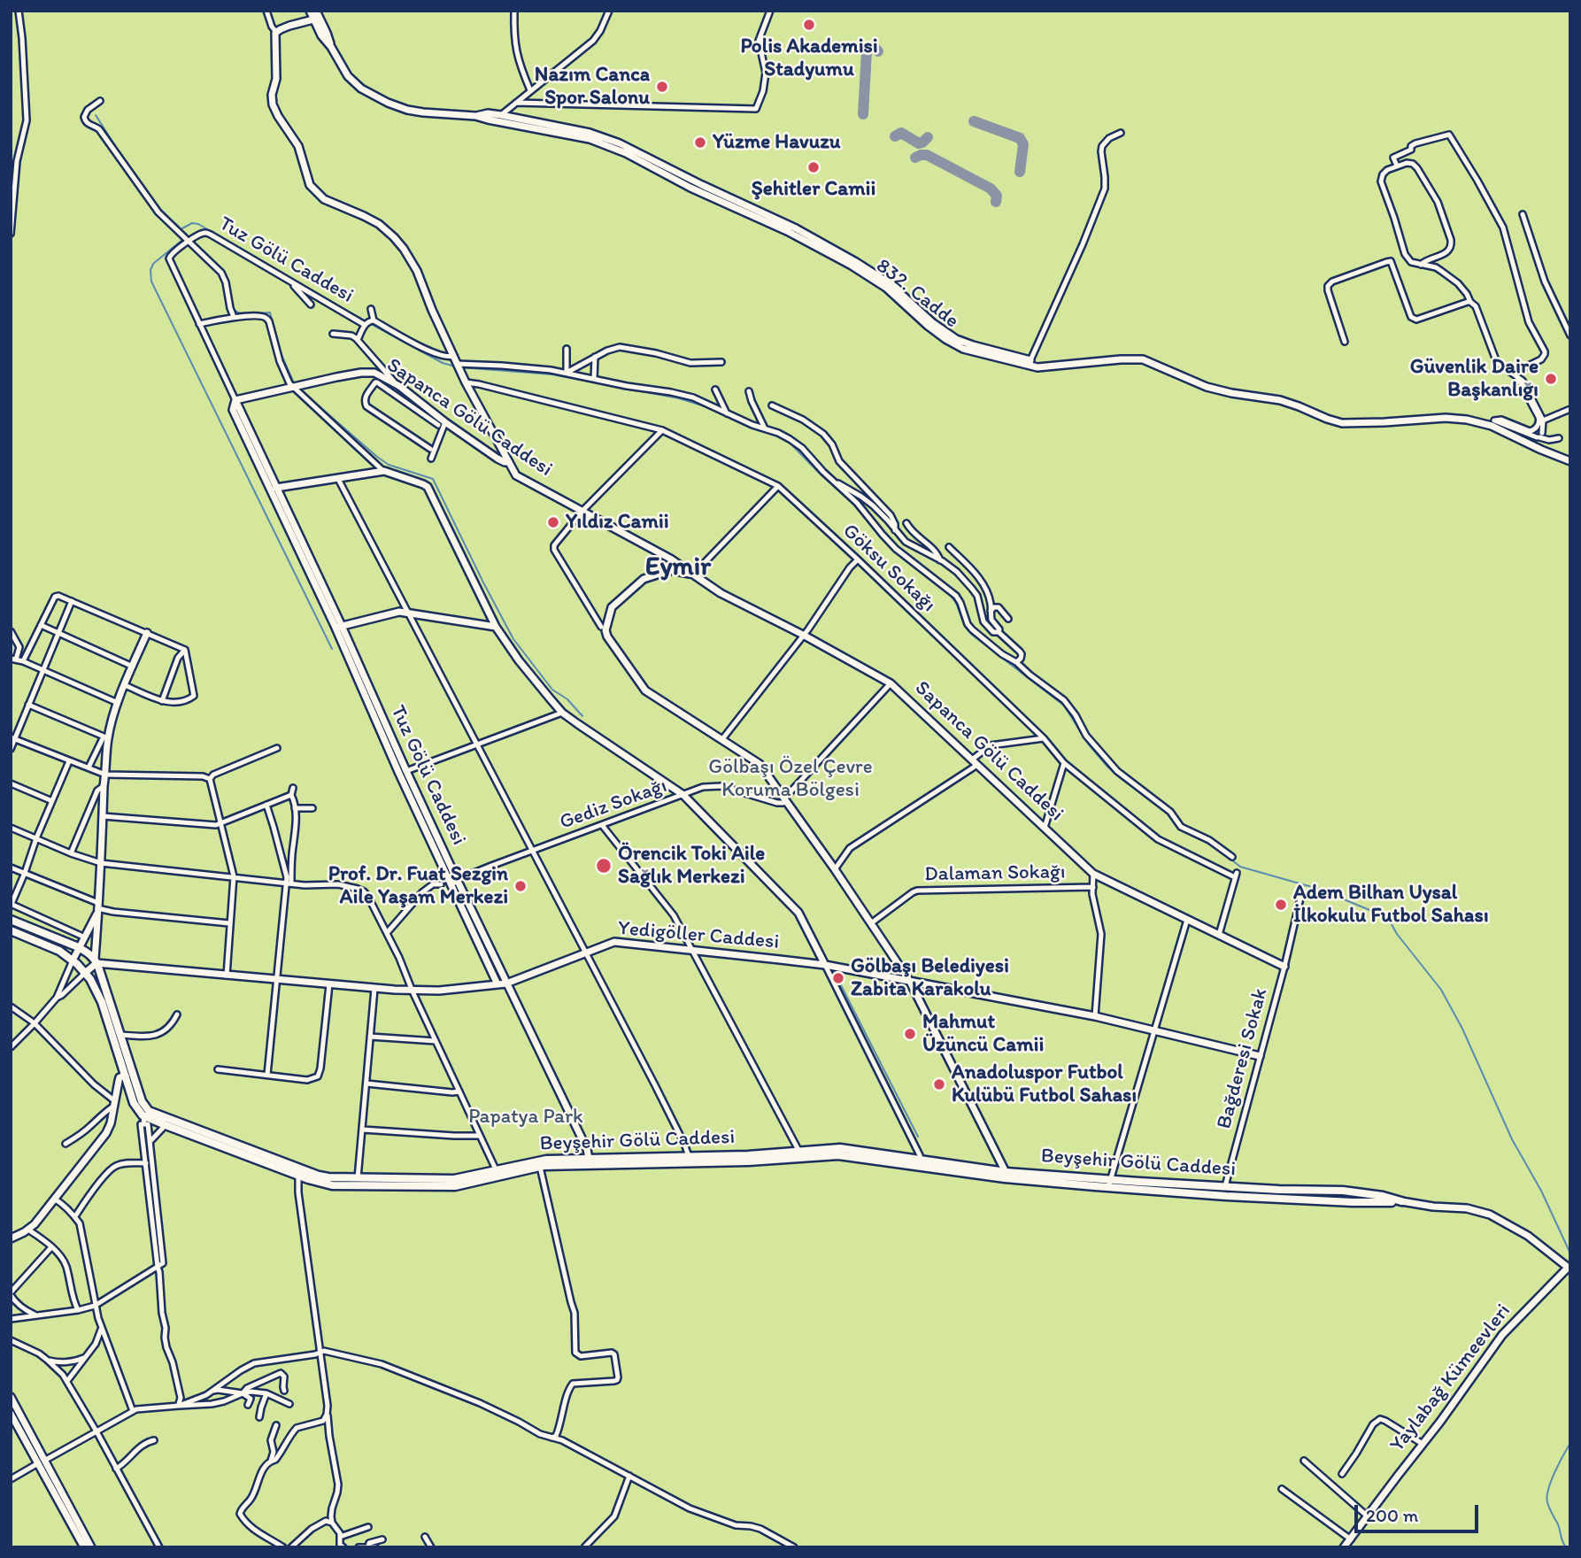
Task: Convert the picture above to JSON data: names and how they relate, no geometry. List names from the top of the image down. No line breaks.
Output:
{"streets":{"main road":["Beyşehir Gölü Caddesi"],"street":["Tuz Gölü Caddesi","832. Cadde","Sapanca Gölü Caddesi","Göksu Sokağı","Gediz Sokağı","Dalaman Sokağı","Yedigöller Caddesi","Bağderesi Sokak","Yaylabağ Kümeevleri"]},"crossings":[["Tuz Gölü Caddesi","Sapanca Gölü Caddesi"],["Tuz Gölü Caddesi","Gediz Sokağı"],["Tuz Gölü Caddesi","Yedigöller Caddesi"],["Tuz Gölü Caddesi","Beyşehir Gölü Caddesi"],["Sapanca Gölü Caddesi","Göksu Sokağı"],["Sapanca Gölü Caddesi","Bağderesi Sokak"],["Yedigöller Caddesi","Bağderesi Sokak"],["Bağderesi Sokak","Beyşehir Gölü Caddesi"],["Beyşehir Gölü Caddesi","Yaylabağ Kümeevleri"]],"districts":["Eymir"],"parks":["Gölbaşı Özel Çevre Koruma Bölgesi","Papatya Park"],"places":["Polis Akademisi Stadyumu","Nazım Canca Spor Salonu","Yüzme Havuzu","Şehitler Camii","Güvenlik Daire Başkanlığı","Yıldız Camii","Örencik Toki Aile Sağlık Merkezi","Prof. Dr. Fuat Sezgin Aile Yaşam Merkezi","Adem Bilhan Uysal İlkokulu Futbol Sahası","Gölbaşı Belediyesi Zabita Karakolu","Mahmut Üzüncü Camii","Anadoluspor Futbol Kulübü Futbol Sahası"],"scale_bar":"200 m"}
